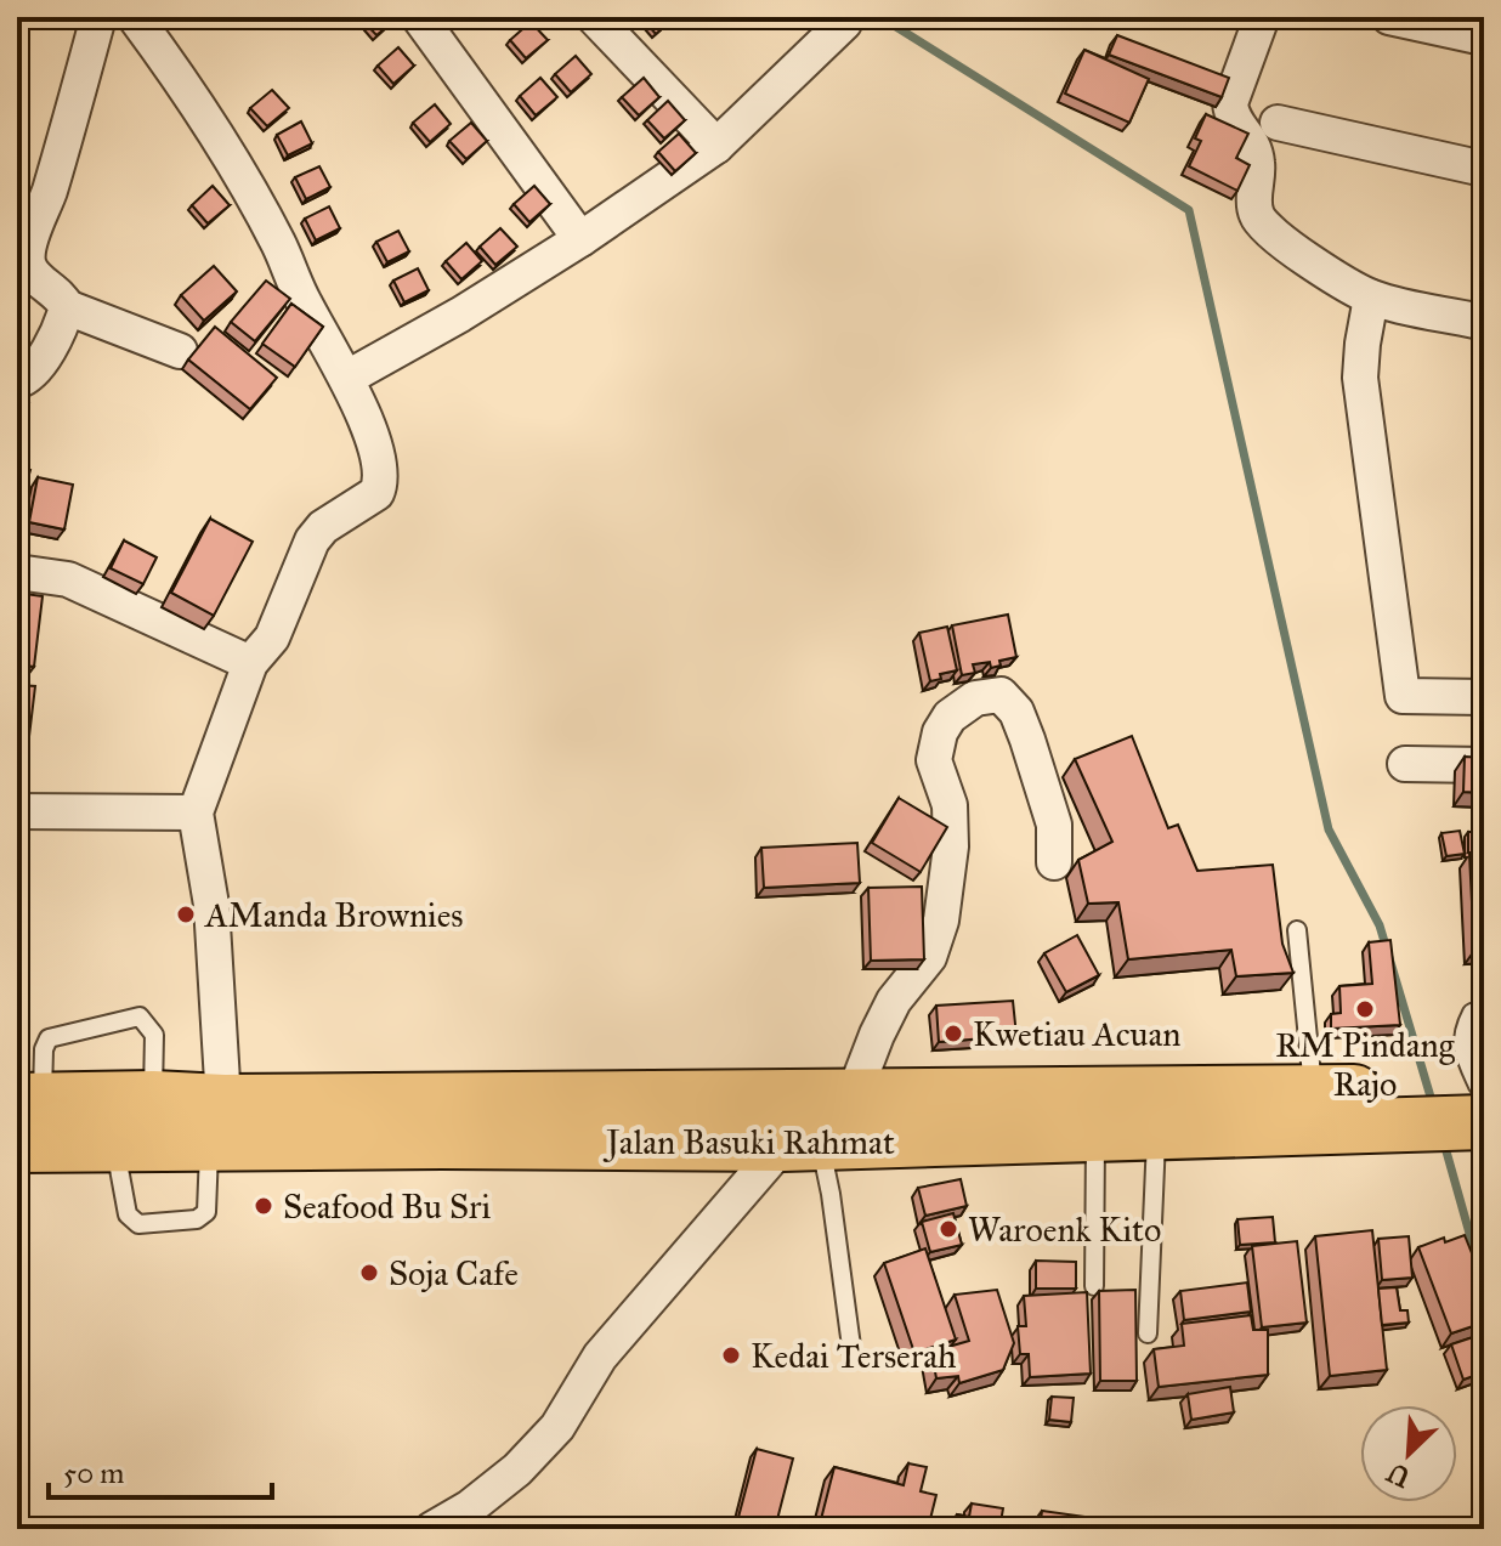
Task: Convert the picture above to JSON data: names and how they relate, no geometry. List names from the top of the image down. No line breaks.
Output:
{"streets":{"highway":["Jalan Basuki Rahmat"]},"places":["AManda Brownies","RM Pindang Rajo","Kwetiau Acuan","Seafood Bu Sri","Waroenk Kito","Soja Cafe","Kedai Terserah"],"scale_bar":"50 m","north":"bottom left"}
